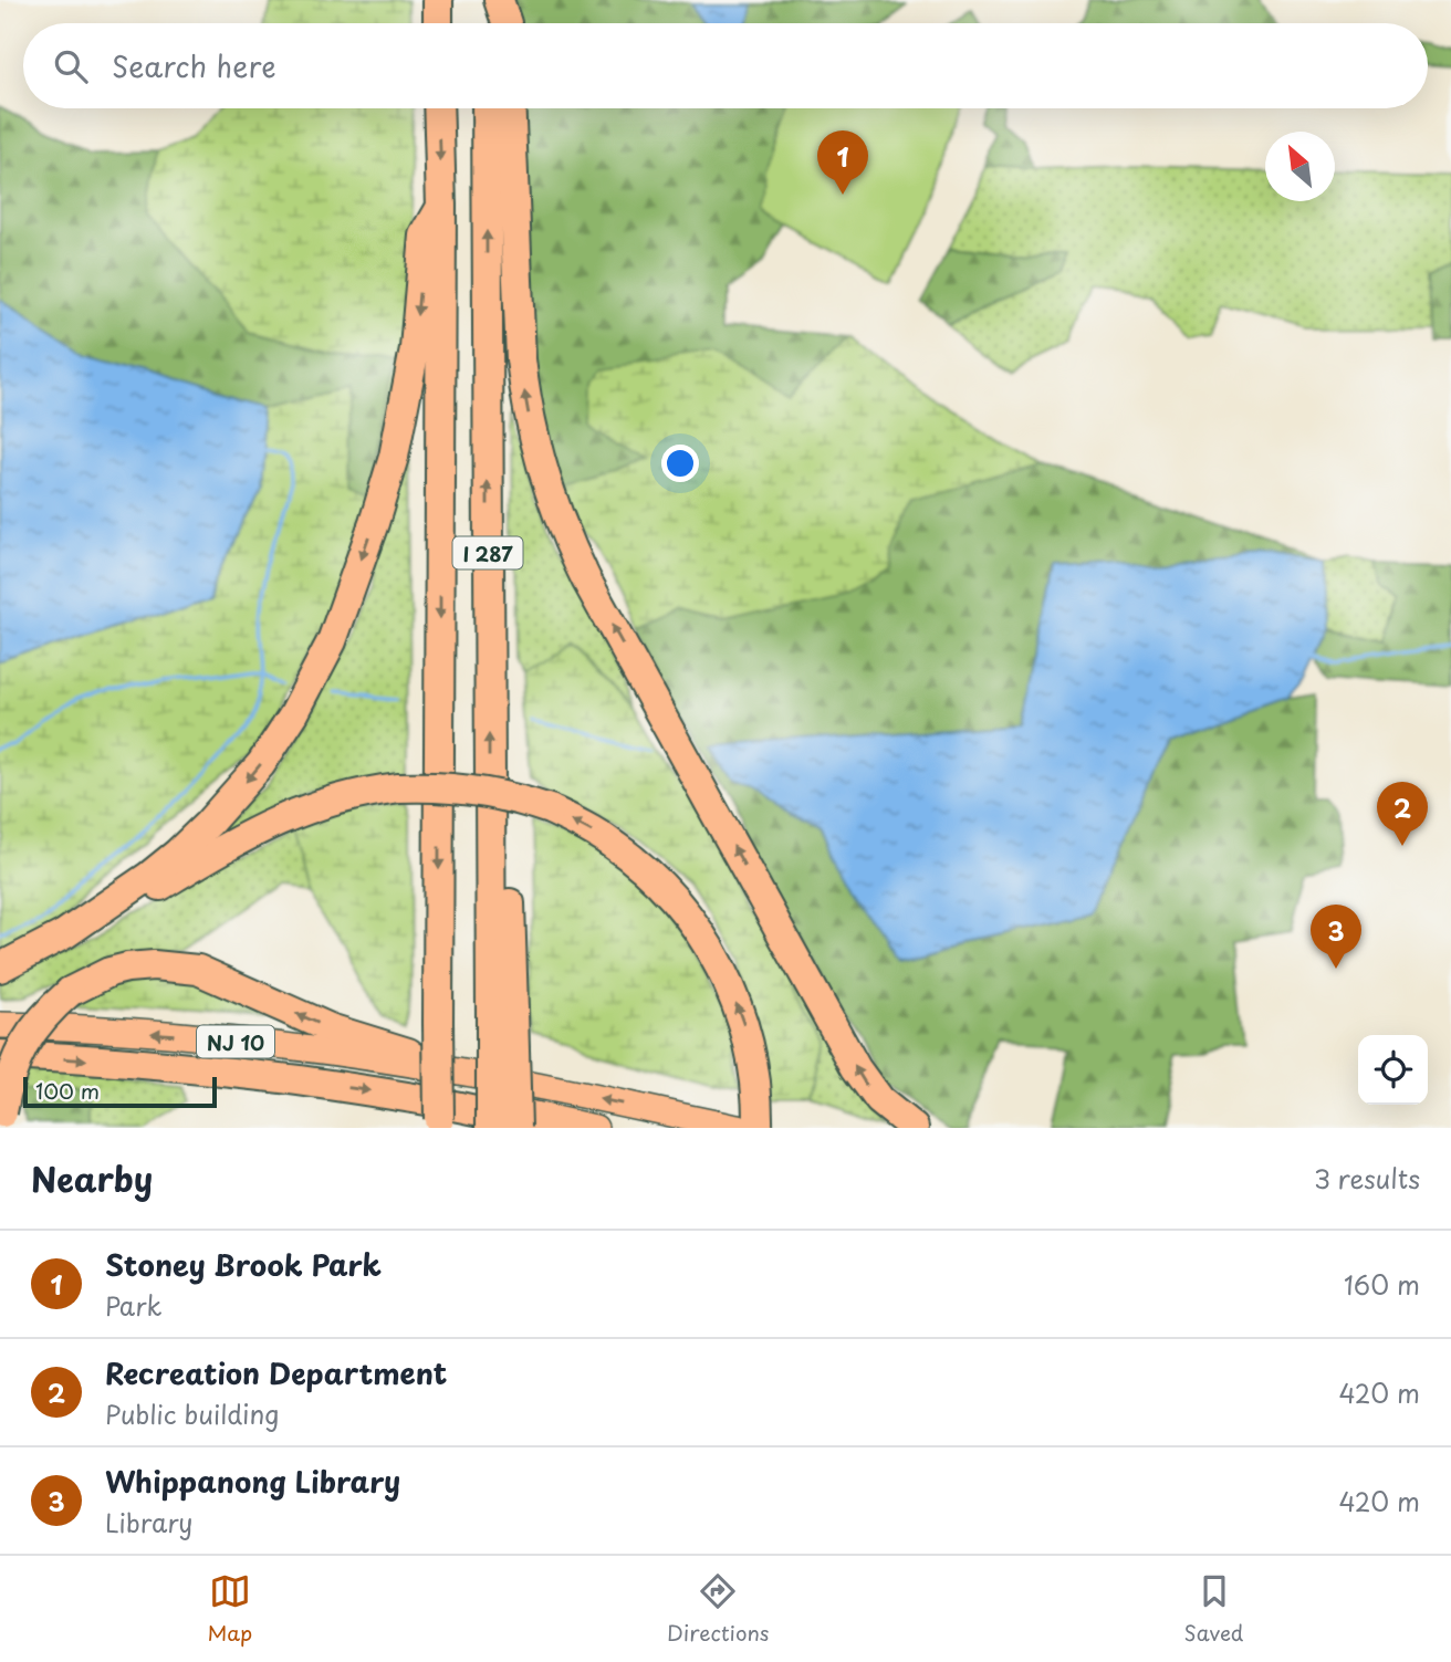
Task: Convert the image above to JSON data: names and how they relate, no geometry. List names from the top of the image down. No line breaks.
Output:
{"streets":{"highway":["I 287","NJ 10"]},"scale_bar":"100 m","north":"top left","page":{"search":"Search here","pins":["1","2","3"],"scale":"100 m","heading":["Nearby","3 results"],"list":[{"mark":"1","name":"Stoney Brook Park","note":"Park","value":"160 m"},{"mark":"2","name":"Recreation Department","note":"Public building","value":"420 m"},{"mark":"3","name":"Whippanong Library","note":"Library","value":"420 m"}],"nav":["Map","Directions","Saved"]}}
